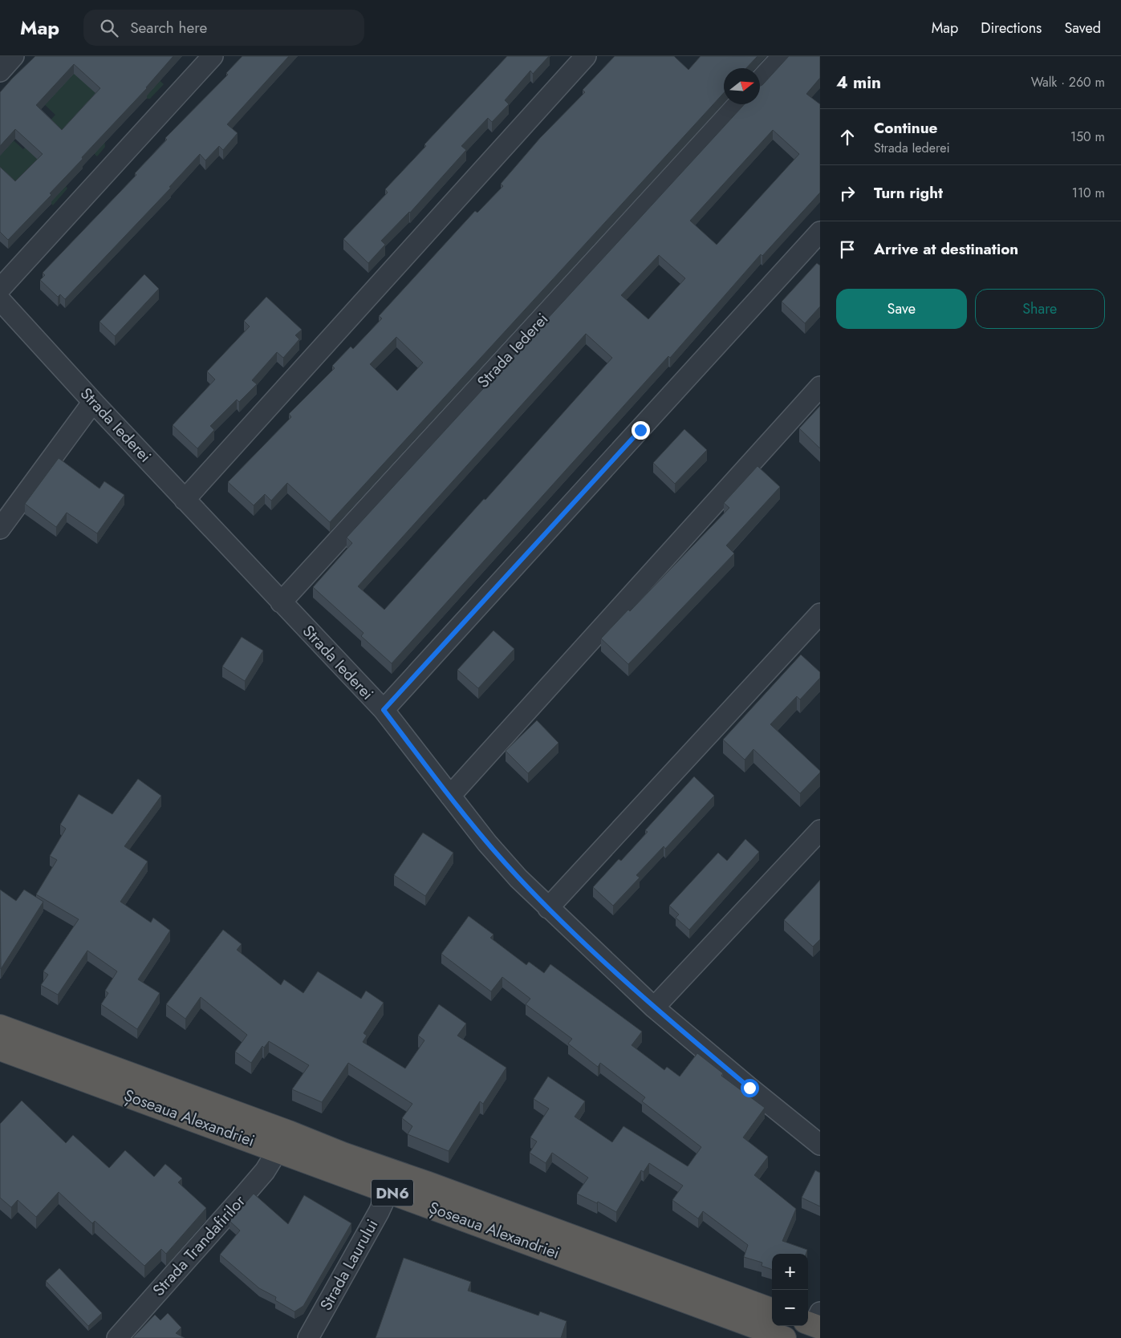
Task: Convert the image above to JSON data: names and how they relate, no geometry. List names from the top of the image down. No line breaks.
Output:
{"streets":{"highway":["Șoseaua Alexandriei","DN6"],"street":["Strada Iederei","Strada Trandafirilor","Strada Laurului"]},"crossings":[["Șoseaua Alexandriei","Strada Trandafirilor"],["Șoseaua Alexandriei","Strada Laurului"]],"north":"right","page":{"header":"Map","search":"Search here","nav":["Map","Directions","Saved"],"heading":["4 min","Walk · 260 m"],"list":[["Continue","Strada Iederei","150 m"],["Turn right","110 m"],"Arrive at destination"],"buttons":["Save","Share"],"map_buttons":["+","−"]}}
